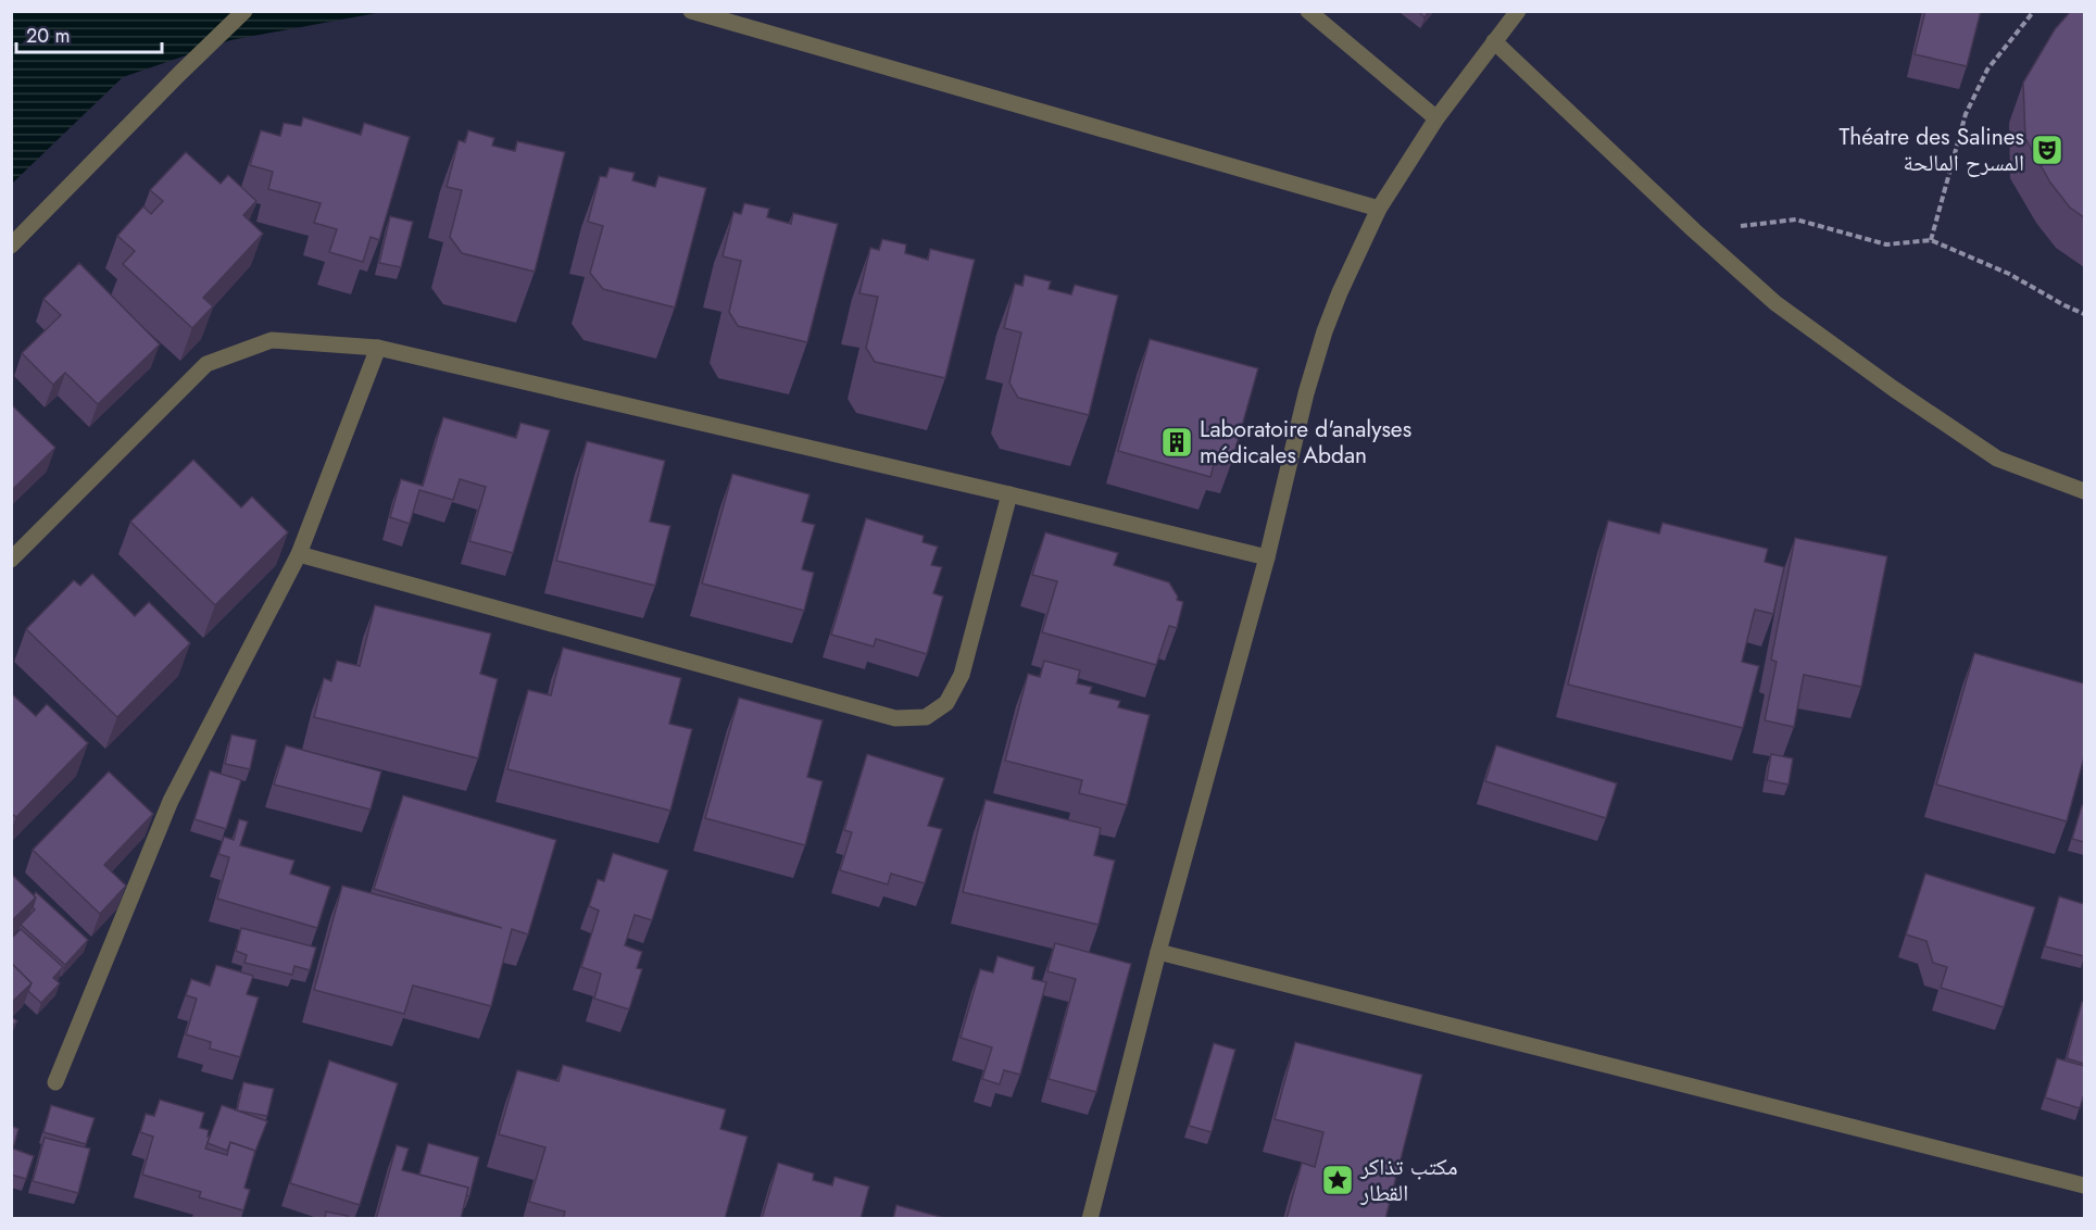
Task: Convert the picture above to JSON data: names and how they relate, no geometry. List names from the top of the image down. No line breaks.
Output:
{"places":{"theatre":["Théatre des Salines المسرح المالحة"],"building":["Laboratoire d'analyses médicales Abdan"],"place":["مكتب تذاكر القطار"]},"scale_bar":"20 m"}
